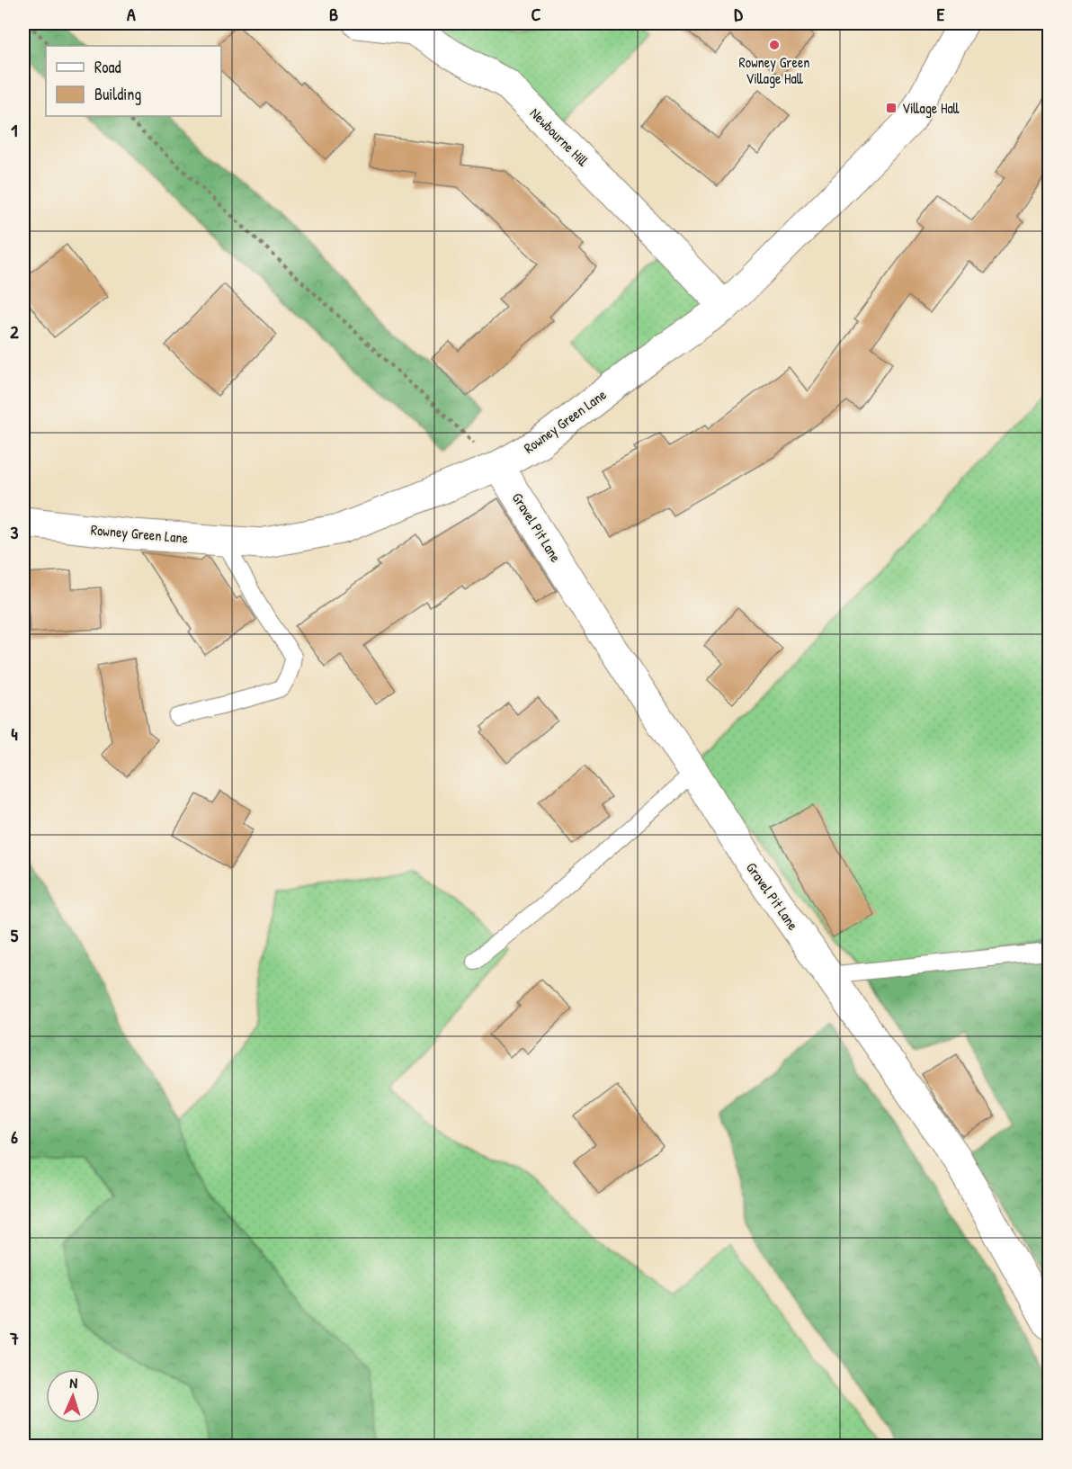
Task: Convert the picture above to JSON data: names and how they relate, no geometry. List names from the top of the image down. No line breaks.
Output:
{"streets":{"street":["Newbourne Hill","Rowney Green Lane","Gravel Pit Lane"]},"crossings":[["Newbourne Hill","Rowney Green Lane"],["Rowney Green Lane","Gravel Pit Lane"]],"places":{"other":["Rowney Green Village Hall"],"transit":["Village Hall"]},"legend":["Road","Building"],"north":"top","grid":{"columns":["A","B","C","D","E"],"rows":["1","2","3","4","5","6","7"]}}
